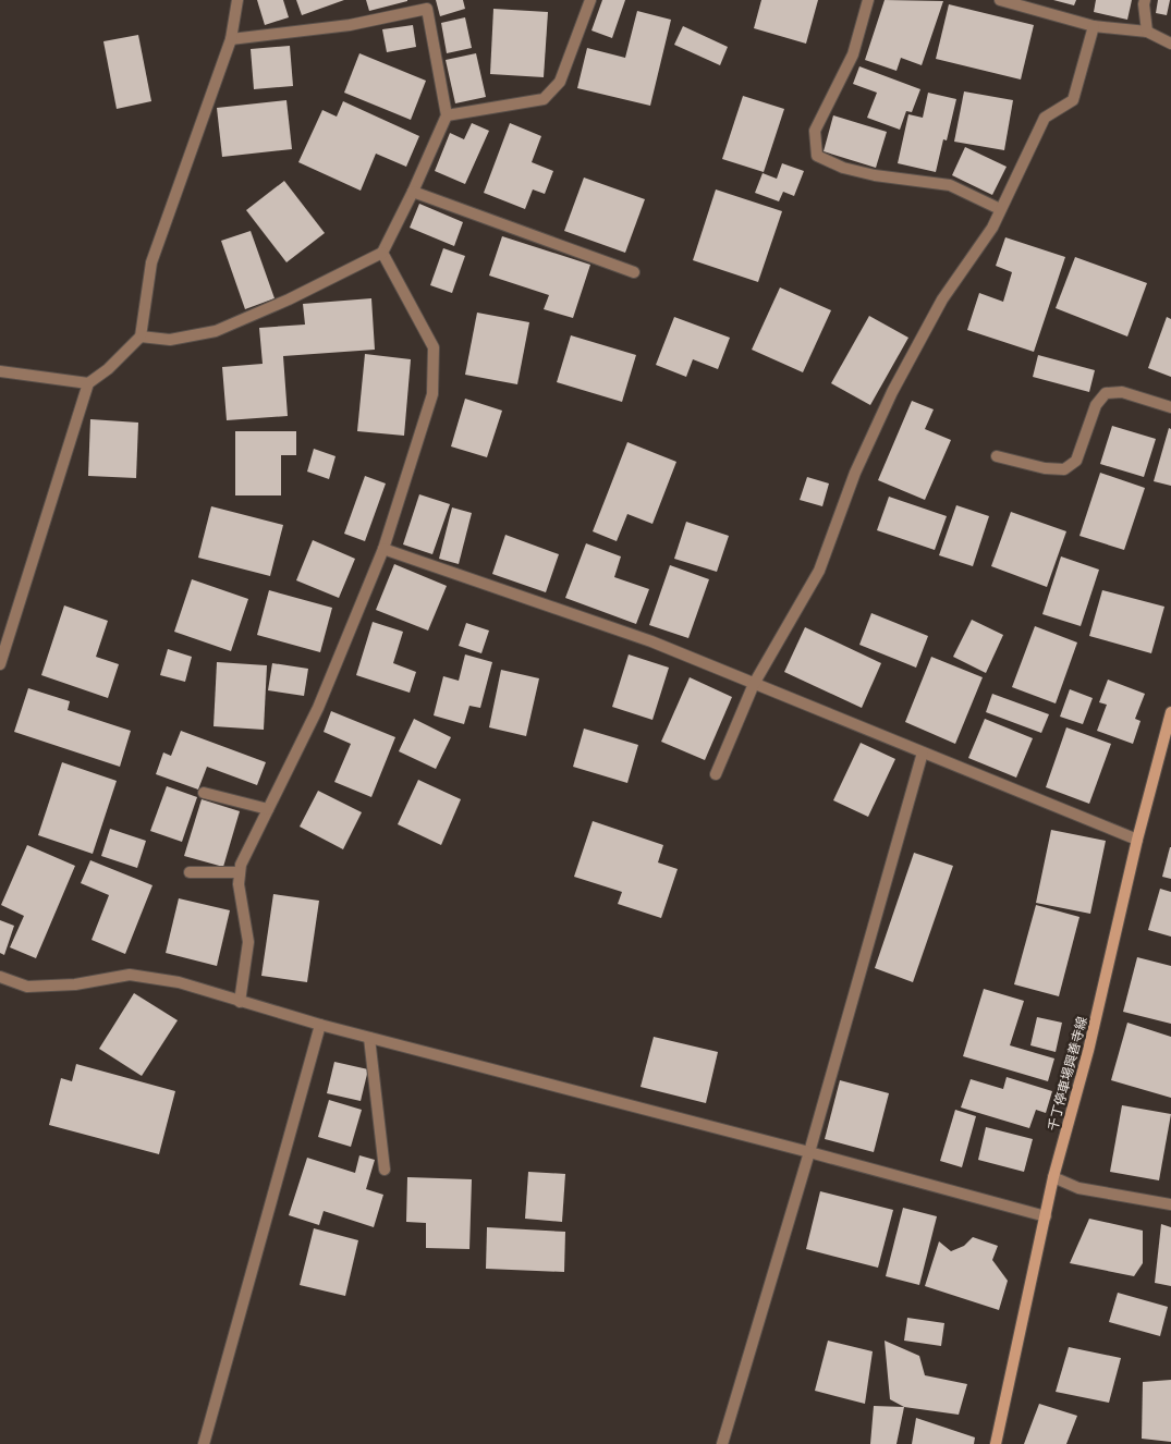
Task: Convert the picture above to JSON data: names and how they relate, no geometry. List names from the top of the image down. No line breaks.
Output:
{"streets":{"main road":["千丁停車場興善寺線"]}}
